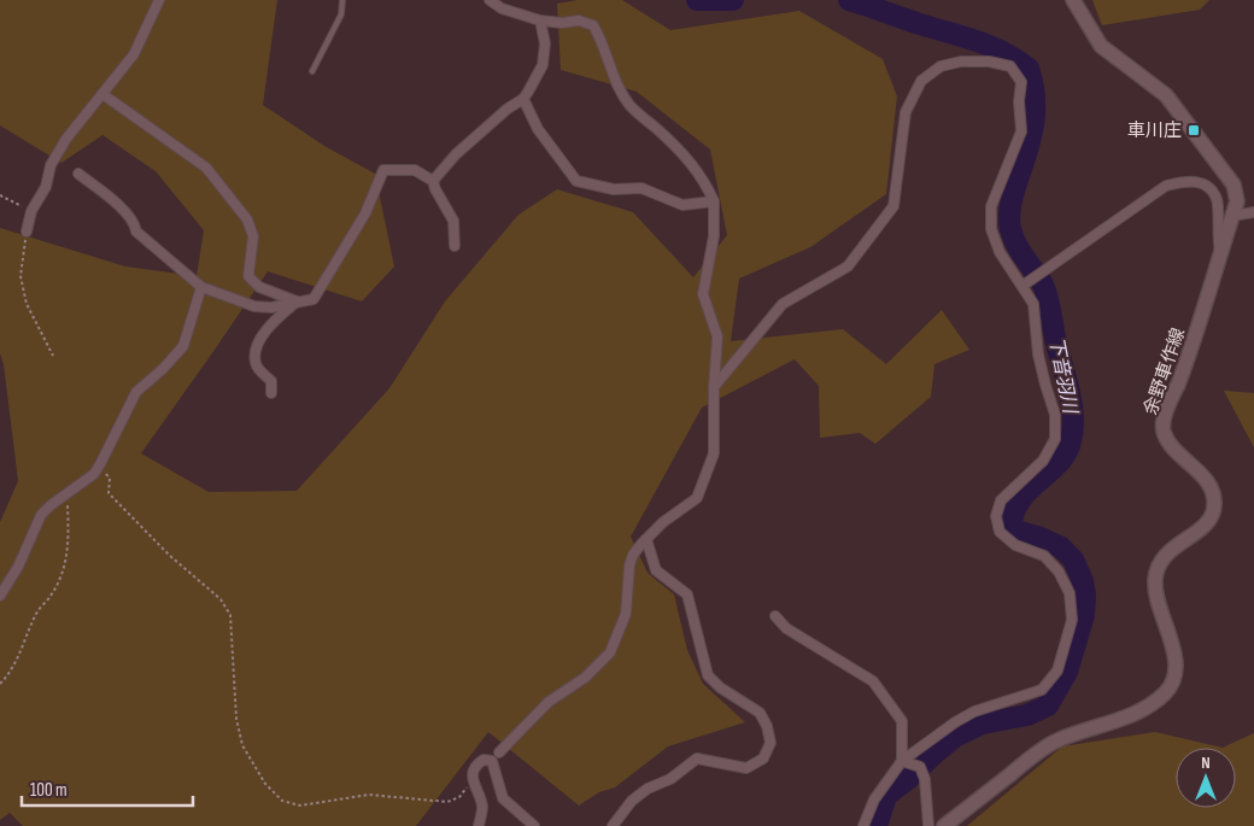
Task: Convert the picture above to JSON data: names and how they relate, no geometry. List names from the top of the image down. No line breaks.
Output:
{"streets":{"main road":["余野車作線"]},"water":["下音羽川"],"places":{"transit":["車川庄"]},"scale_bar":"100 m","north":"top"}
